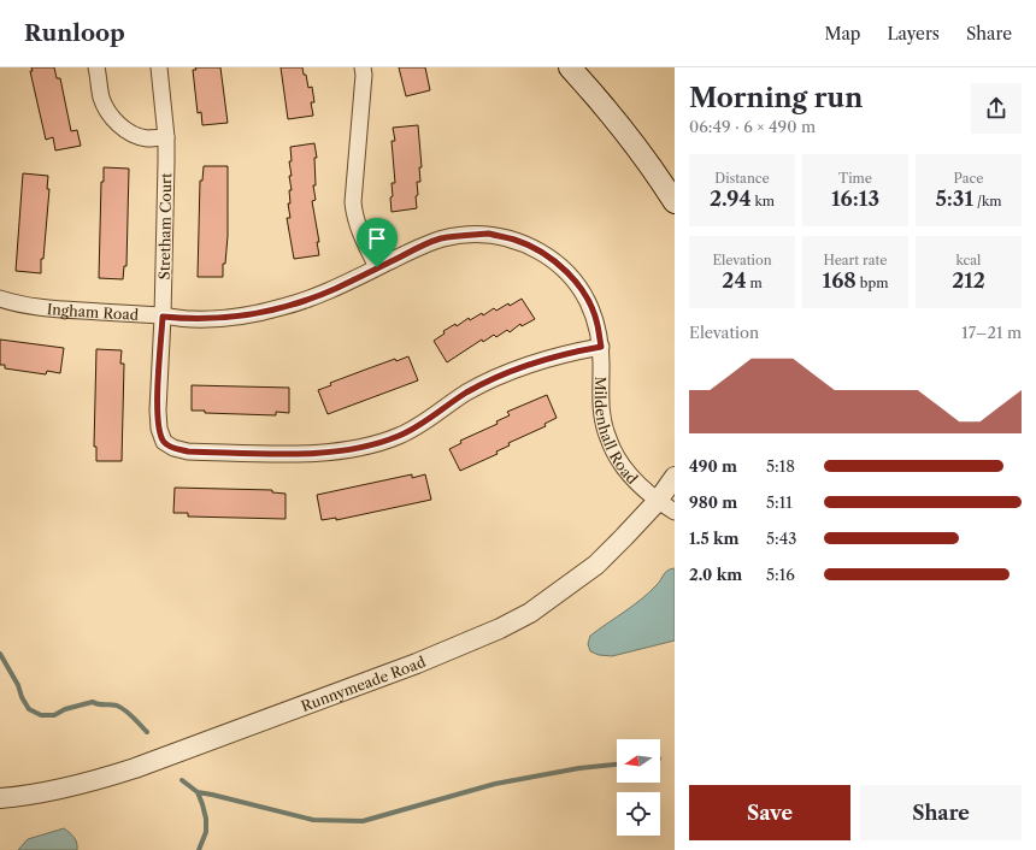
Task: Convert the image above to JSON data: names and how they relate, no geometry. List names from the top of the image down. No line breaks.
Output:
{"streets":{"street":["Stretham Court","Ingham Road","Mildenhall Road","Runnymeade Road"]},"crossings":[["Stretham Court","Ingham Road"],["Stretham Court","Mildenhall Road"],["Ingham Road","Mildenhall Road"],["Mildenhall Road","Runnymeade Road"]],"north":"left","page":{"header":"Runloop","nav":["Map","Layers","Share"],"heading":["Morning run","06:49 · 6 × 490 m"],"stats":[["Distance","2.94 km"],["Time","16:13"],["Pace","5:31 /km"],["Elevation","24 m"],["Heart rate","168 bpm"],["kcal","212"]],"chart":["Elevation","17–21 m"],"list":[{"name":"490 m","note":"5:18"},{"name":"980 m","note":"5:11"},{"name":"1.5 km","note":"5:43"},{"name":"2.0 km","note":"5:16"}],"buttons":["Save","Share"]}}
